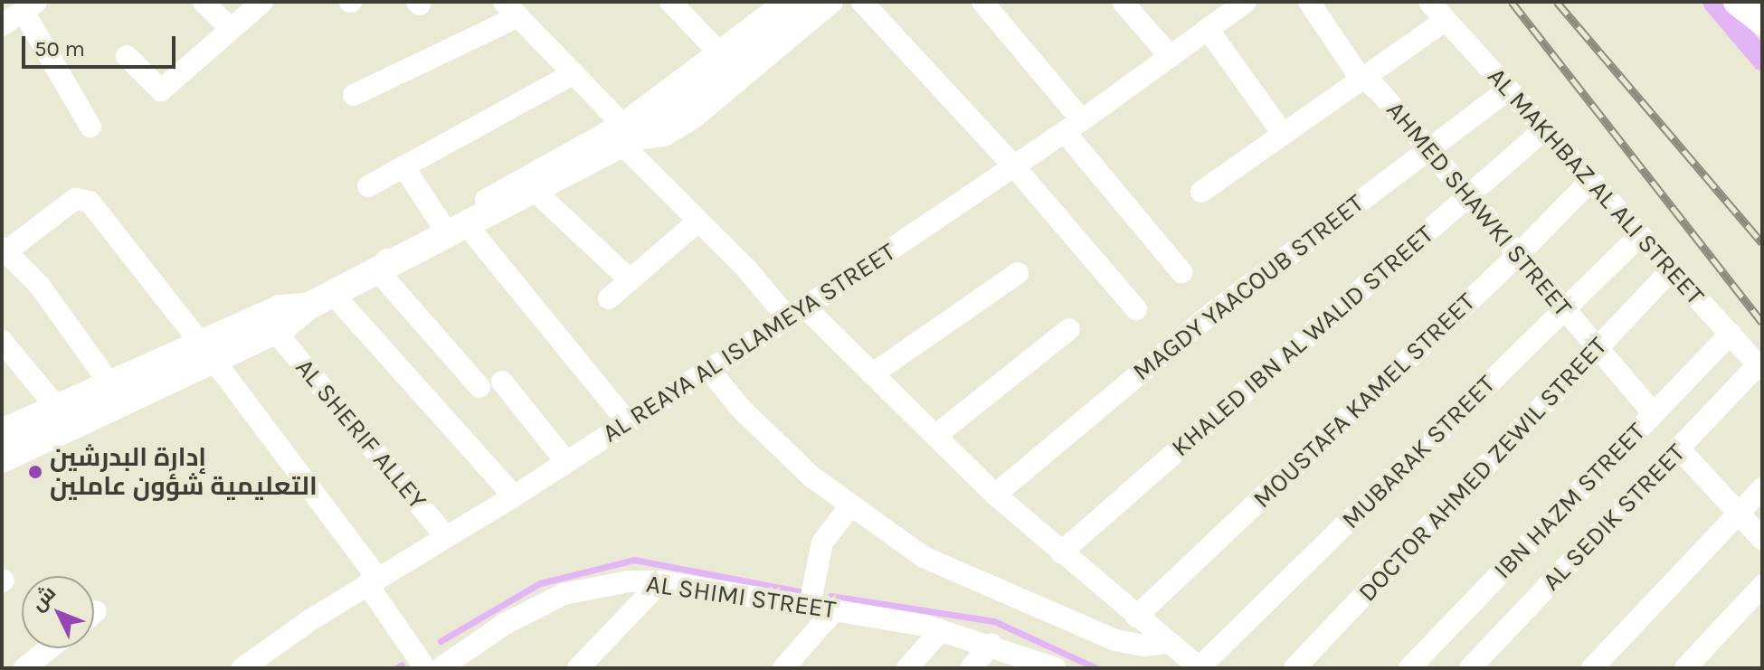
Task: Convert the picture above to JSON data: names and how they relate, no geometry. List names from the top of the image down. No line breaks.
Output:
{"streets":{"street":["AL MAKHBAZ AL ALI STREET","AHMED SHAWKI STREET","MAGDY YAACOUB STREET","KHALED IBN AL WALID STREET","AL REAYA AL ISLAMEYA STREET","MOUSTAFA KAMEL STREET","AL SHERIF ALLEY","MUBARAK STREET","DOCTOR AHMED ZEWIL STREET","IBN HAZM STREET","AL SEDIK STREET","AL SHIMI STREET"]},"crossings":[["AL MAKHBAZ AL ALI STREET","MAGDY YAACOUB STREET"],["AL MAKHBAZ AL ALI STREET","KHALED IBN AL WALID STREET"],["AL MAKHBAZ AL ALI STREET","MOUSTAFA KAMEL STREET"],["AL MAKHBAZ AL ALI STREET","MUBARAK STREET"],["AL MAKHBAZ AL ALI STREET","DOCTOR AHMED ZEWIL STREET"],["AL MAKHBAZ AL ALI STREET","IBN HAZM STREET"],["AL MAKHBAZ AL ALI STREET","AL SEDIK STREET"],["AHMED SHAWKI STREET","MAGDY YAACOUB STREET"],["AHMED SHAWKI STREET","KHALED IBN AL WALID STREET"],["AHMED SHAWKI STREET","MOUSTAFA KAMEL STREET"],["AHMED SHAWKI STREET","MUBARAK STREET"],["AHMED SHAWKI STREET","DOCTOR AHMED ZEWIL STREET"],["AHMED SHAWKI STREET","IBN HAZM STREET"],["AL REAYA AL ISLAMEYA STREET","AL SHERIF ALLEY"]],"places":["إدارة البدرشين التعليمية شؤون عاملين"],"scale_bar":"50 m","north":"top left"}
